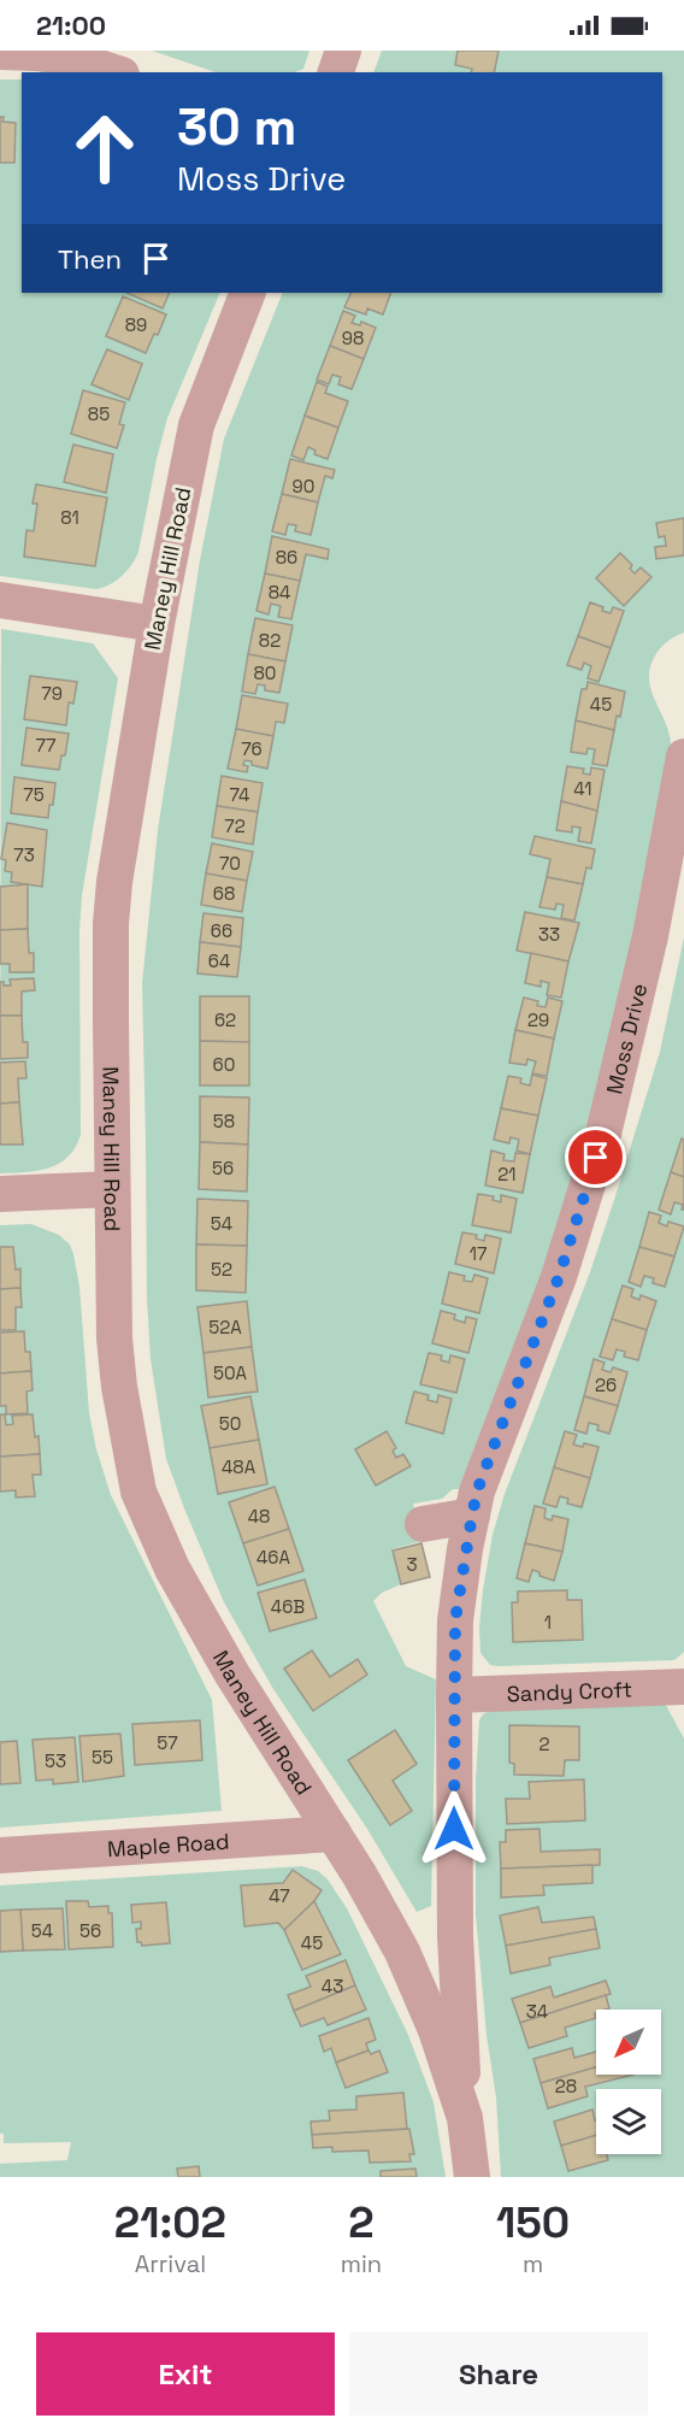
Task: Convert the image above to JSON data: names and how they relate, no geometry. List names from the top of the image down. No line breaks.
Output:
{"streets":{"street":["Maney Hill Road","Moss Drive","Sandy Croft","Maple Road"]},"crossings":[["Maney Hill Road","Moss Drive"],["Maney Hill Road","Sandy Croft"],["Maney Hill Road","Maple Road"],["Moss Drive","Sandy Croft"]],"house_numbers":["89","98","85","90","81","86","84","82","80","79","45","77","76","41","75","74","72","73","70","68","66","33","64","62","29","60","58","56","21","54","17","52","52A","50A","26","50","48A","48","46A","3","46B","1","57","2","55","53","47","54","56","45","43","34","28"],"north":"bottom left","page":{"status":"21:00","turn":["30 m","Moss Drive"],"then":"Then","eta":["21:02","Arrival","2","min","150","m"],"buttons":["Exit","Share"]}}
